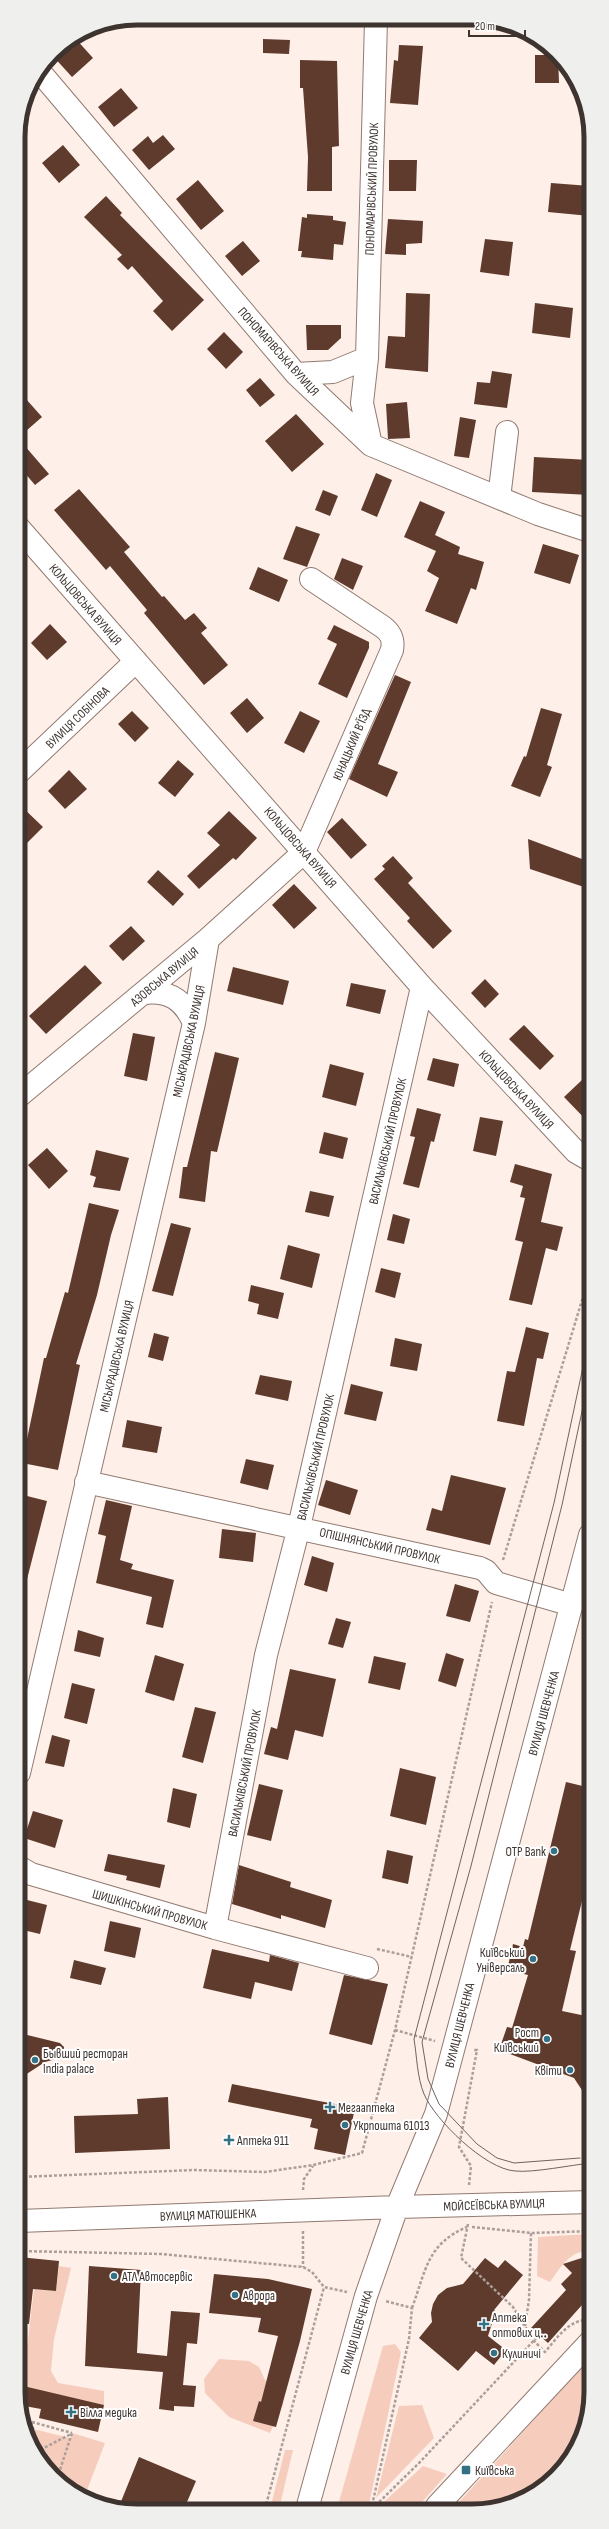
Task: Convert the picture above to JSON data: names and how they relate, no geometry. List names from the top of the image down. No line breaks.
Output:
{"streets":{"street":["ПОНОМАРІВСЬКИЙ ПРОВУЛОК","ПОНОМАРІВСЬКА ВУЛИЦЯ","КОЛЬЦОВСЬКА ВУЛИЦЯ","ВУЛИЦЯ СОБІНОВА","ЮНАЦЬКИЙ В’ЇЗД","АЗОВСЬКА ВУЛИЦЯ","МІСЬКРАДІВСЬКА ВУЛИЦЯ","ВАСИЛЬКІВСЬКИЙ ПРОВУЛОК","ОПІШНЯНСЬКИЙ ПРОВУЛОК","ВУЛИЦЯ ШЕВЧЕНКА","ШИШКІНСЬКИЙ ПРОВУЛОК","МОЙСЕЇВСЬКА ВУЛИЦЯ","ВУЛИЦЯ МАТЮШЕНКА"]},"crossings":[["ПОНОМАРІВСЬКИЙ ПРОВУЛОК","ПОНОМАРІВСЬКА ВУЛИЦЯ"],["КОЛЬЦОВСЬКА ВУЛИЦЯ","ВУЛИЦЯ СОБІНОВА"],["КОЛЬЦОВСЬКА ВУЛИЦЯ","ЮНАЦЬКИЙ В’ЇЗД"],["КОЛЬЦОВСЬКА ВУЛИЦЯ","АЗОВСЬКА ВУЛИЦЯ"],["КОЛЬЦОВСЬКА ВУЛИЦЯ","ВАСИЛЬКІВСЬКИЙ ПРОВУЛОК"],["ЮНАЦЬКИЙ В’ЇЗД","АЗОВСЬКА ВУЛИЦЯ"],["АЗОВСЬКА ВУЛИЦЯ","МІСЬКРАДІВСЬКА ВУЛИЦЯ"],["МІСЬКРАДІВСЬКА ВУЛИЦЯ","ОПІШНЯНСЬКИЙ ПРОВУЛОК"],["ВАСИЛЬКІВСЬКИЙ ПРОВУЛОК","ОПІШНЯНСЬКИЙ ПРОВУЛОК"],["ВАСИЛЬКІВСЬКИЙ ПРОВУЛОК","ШИШКІНСЬКИЙ ПРОВУЛОК"],["ОПІШНЯНСЬКИЙ ПРОВУЛОК","ВУЛИЦЯ ШЕВЧЕНКА"],["ВУЛИЦЯ ШЕВЧЕНКА","МОЙСЕЇВСЬКА ВУЛИЦЯ"],["ВУЛИЦЯ ШЕВЧЕНКА","ВУЛИЦЯ МАТЮШЕНКА"],["МОЙСЕЇВСЬКА ВУЛИЦЯ","ВУЛИЦЯ МАТЮШЕНКА"]],"places":{"other":["OTP Bank","Київський Універсаль","Рост Київський","Бывший ресторан India palace","Квіти","Укрпошта 61013","АТЛ Автосервіс","Аврора","Кулиничі"],"health":["Мегааптека","Аптека 911","Аптека оптових ц‥","Вілла медика"],"transit":["Київська"]},"scale_bar":"20 m"}
